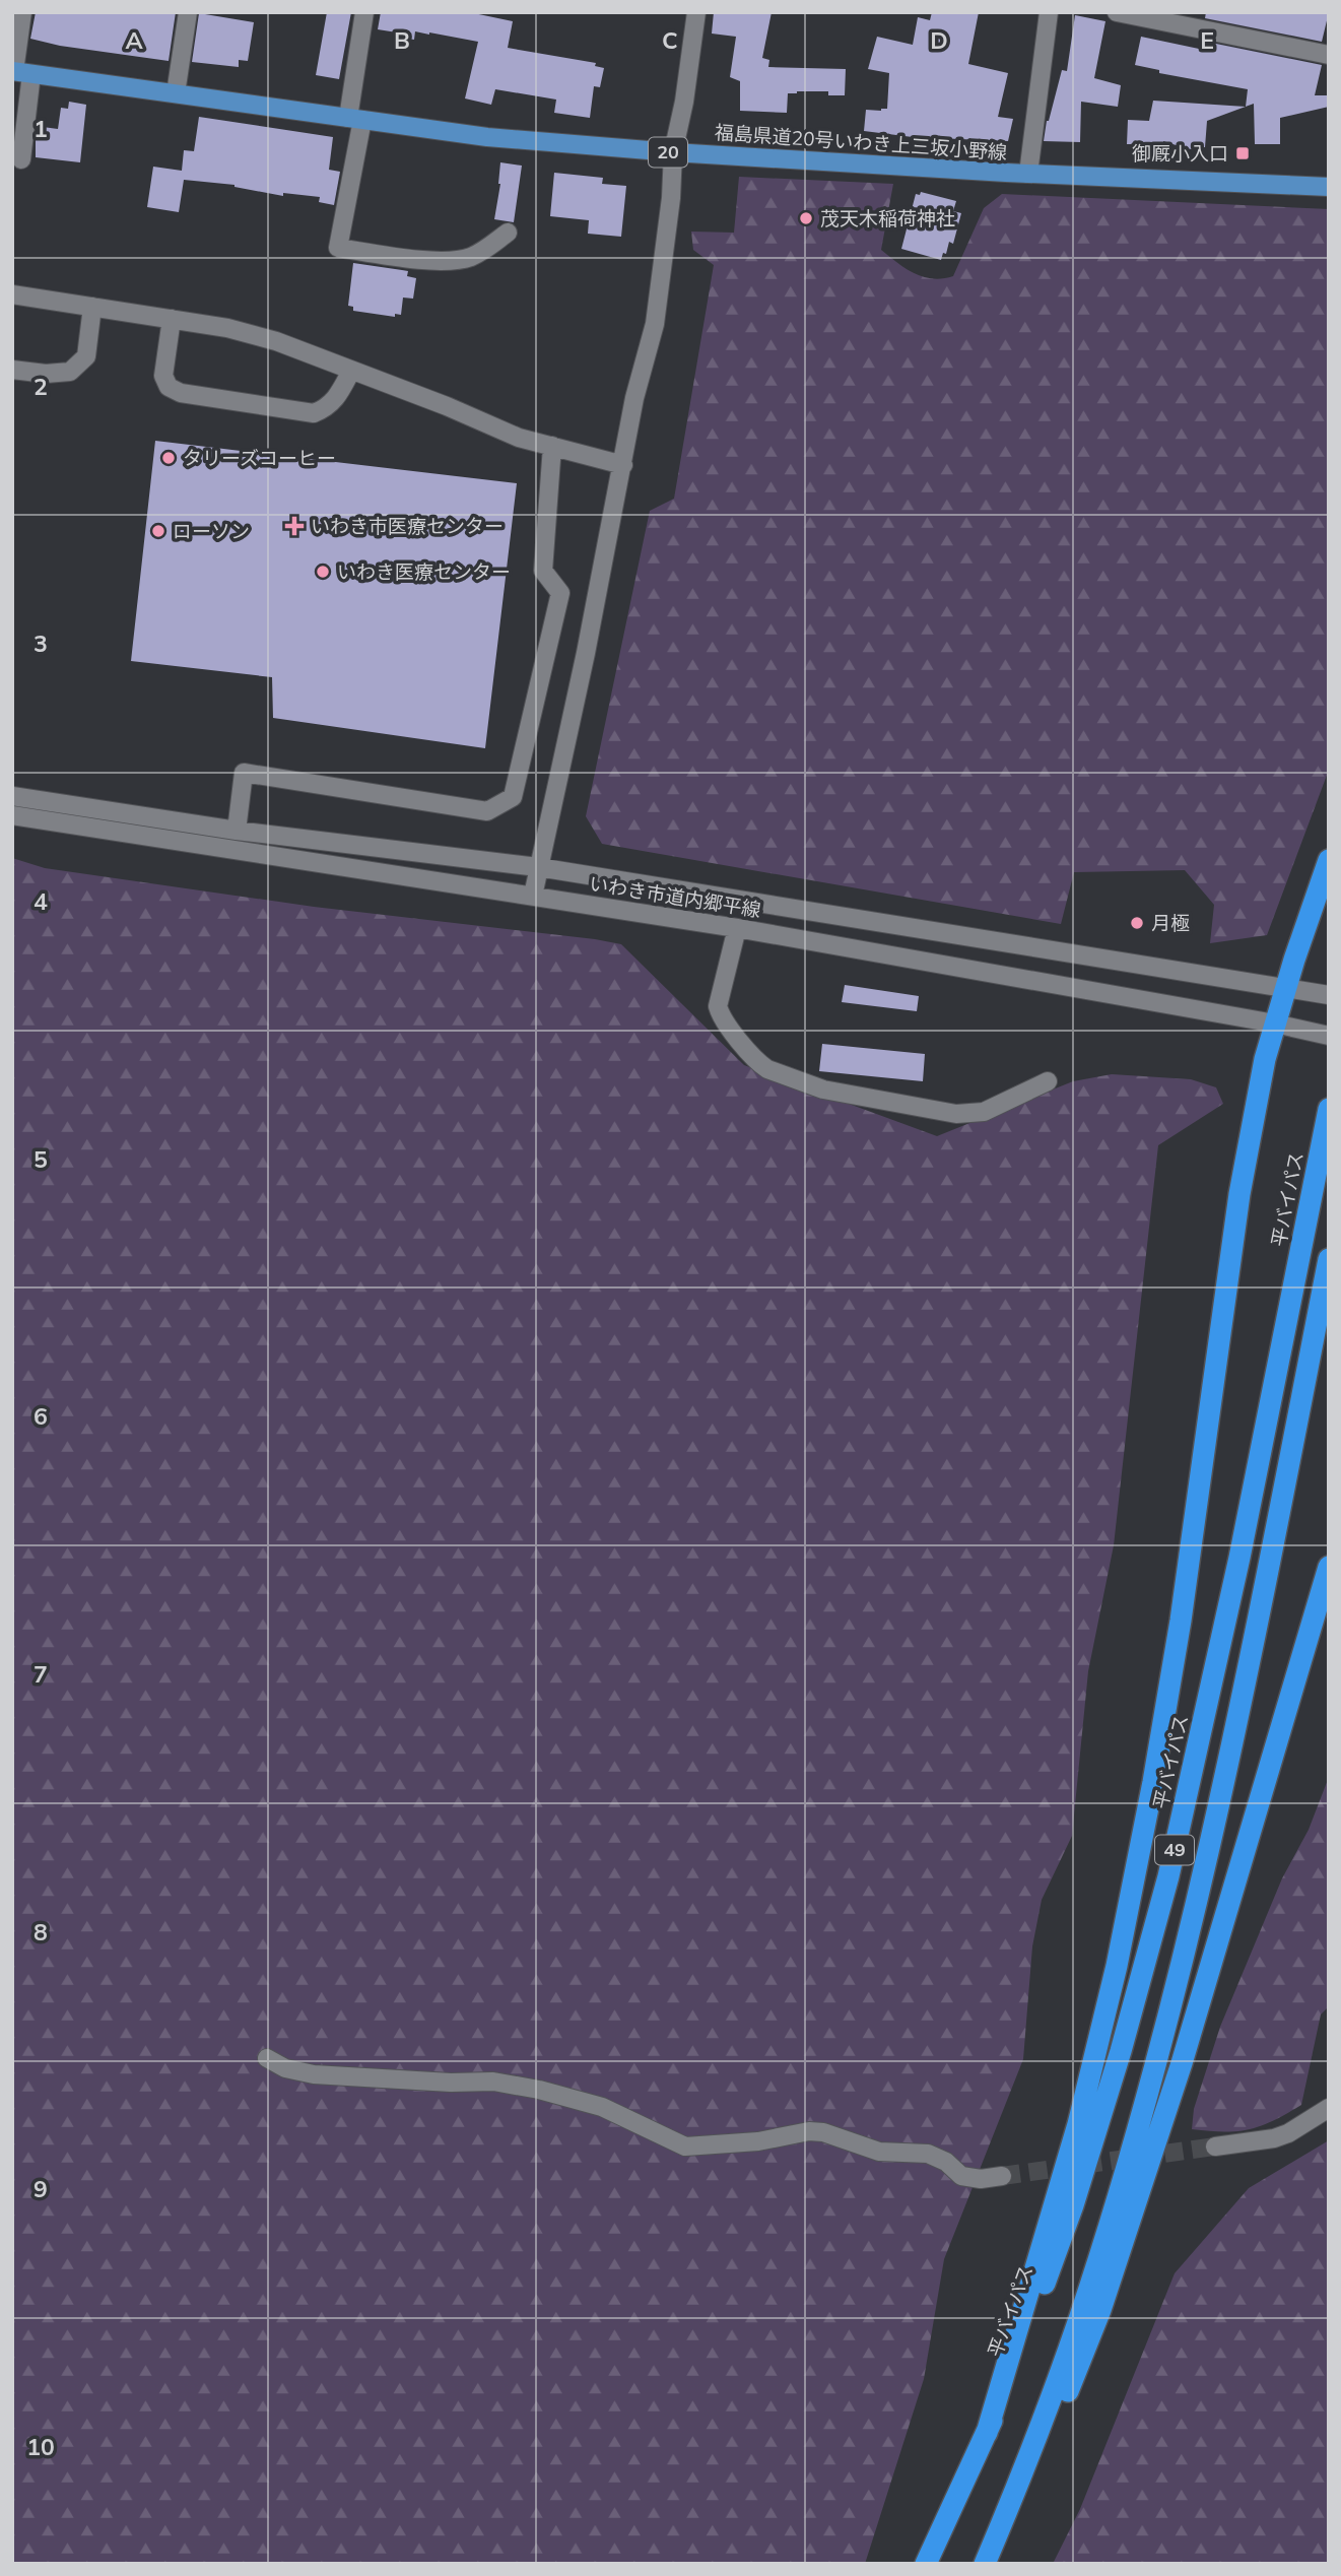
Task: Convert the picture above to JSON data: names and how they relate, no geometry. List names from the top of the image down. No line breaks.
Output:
{"streets":{"highway":["平バイパス","49"],"main road":["福島県道20号いわき上三坂小野線","20"],"street":["いわき市道内郷平線"]},"places":{"transit":["御厩小入口"],"other":["茂天木稲荷神社","タリーズコーヒー","ローソン","いわき医療センター","月極"],"health":["いわき市医療センター"]},"grid":{"columns":["A","B","C","D","E"],"rows":["1","2","3","4","5","6","7","8","9","10"]}}
